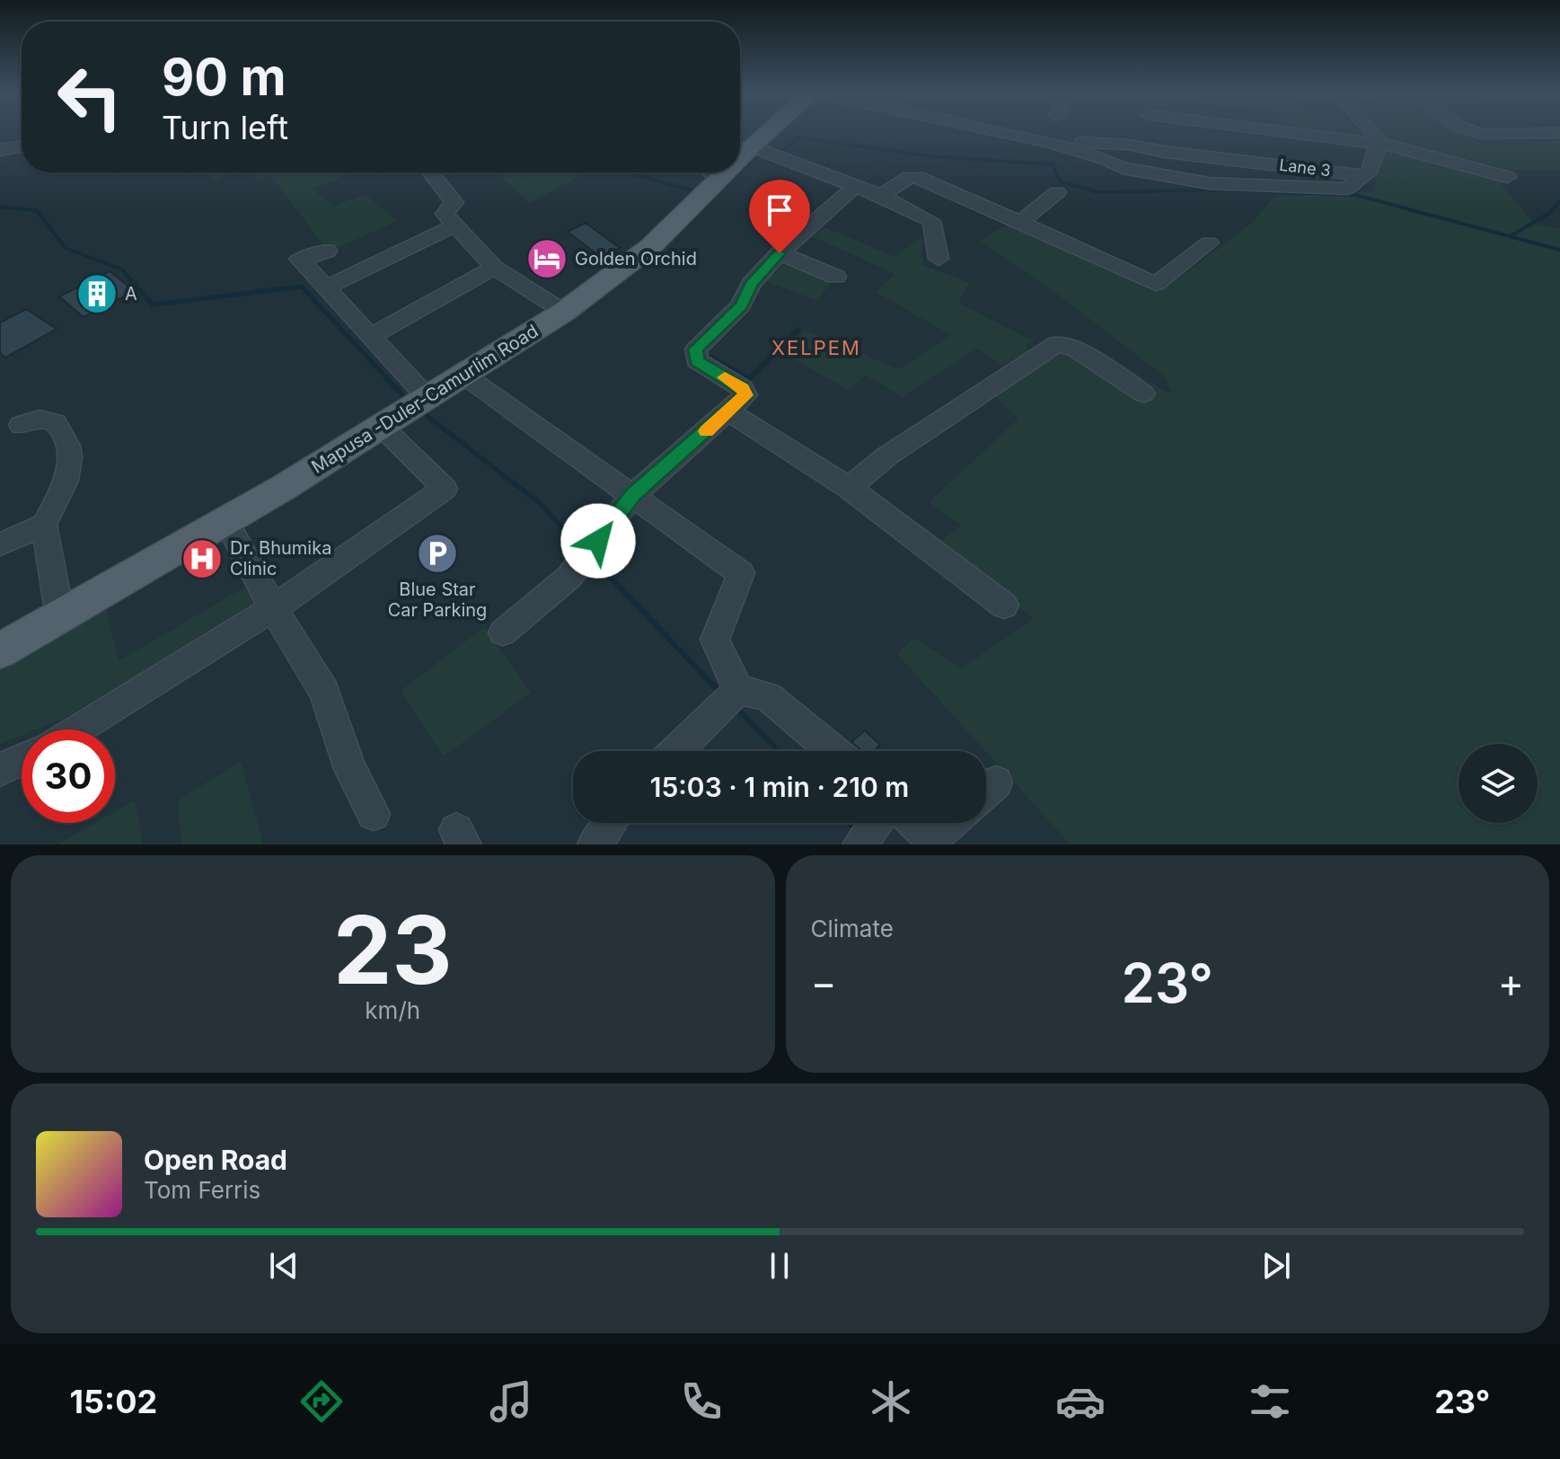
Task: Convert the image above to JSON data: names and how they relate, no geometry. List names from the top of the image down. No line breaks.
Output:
{"streets":{"main road":["Mapusa -Duler-Camurlim Road"],"street":["Lane 3"]},"districts":["XELPEM"],"places":{"hotel":["Golden Orchid"],"building":["A"],"parking":["Blue Star Car Parking"],"hospital":["Dr. Bhumika Clinic"]},"page":{"turn":["90 m","Turn left"],"limit":"30","trip":"15:03 · 1 min · 210 m","tile":[["23","km/h"],"Climate"],"heat":["−","23°","+"],"song":["Open Road","Tom Ferris"],"tabs":["15:02","23°"]}}
